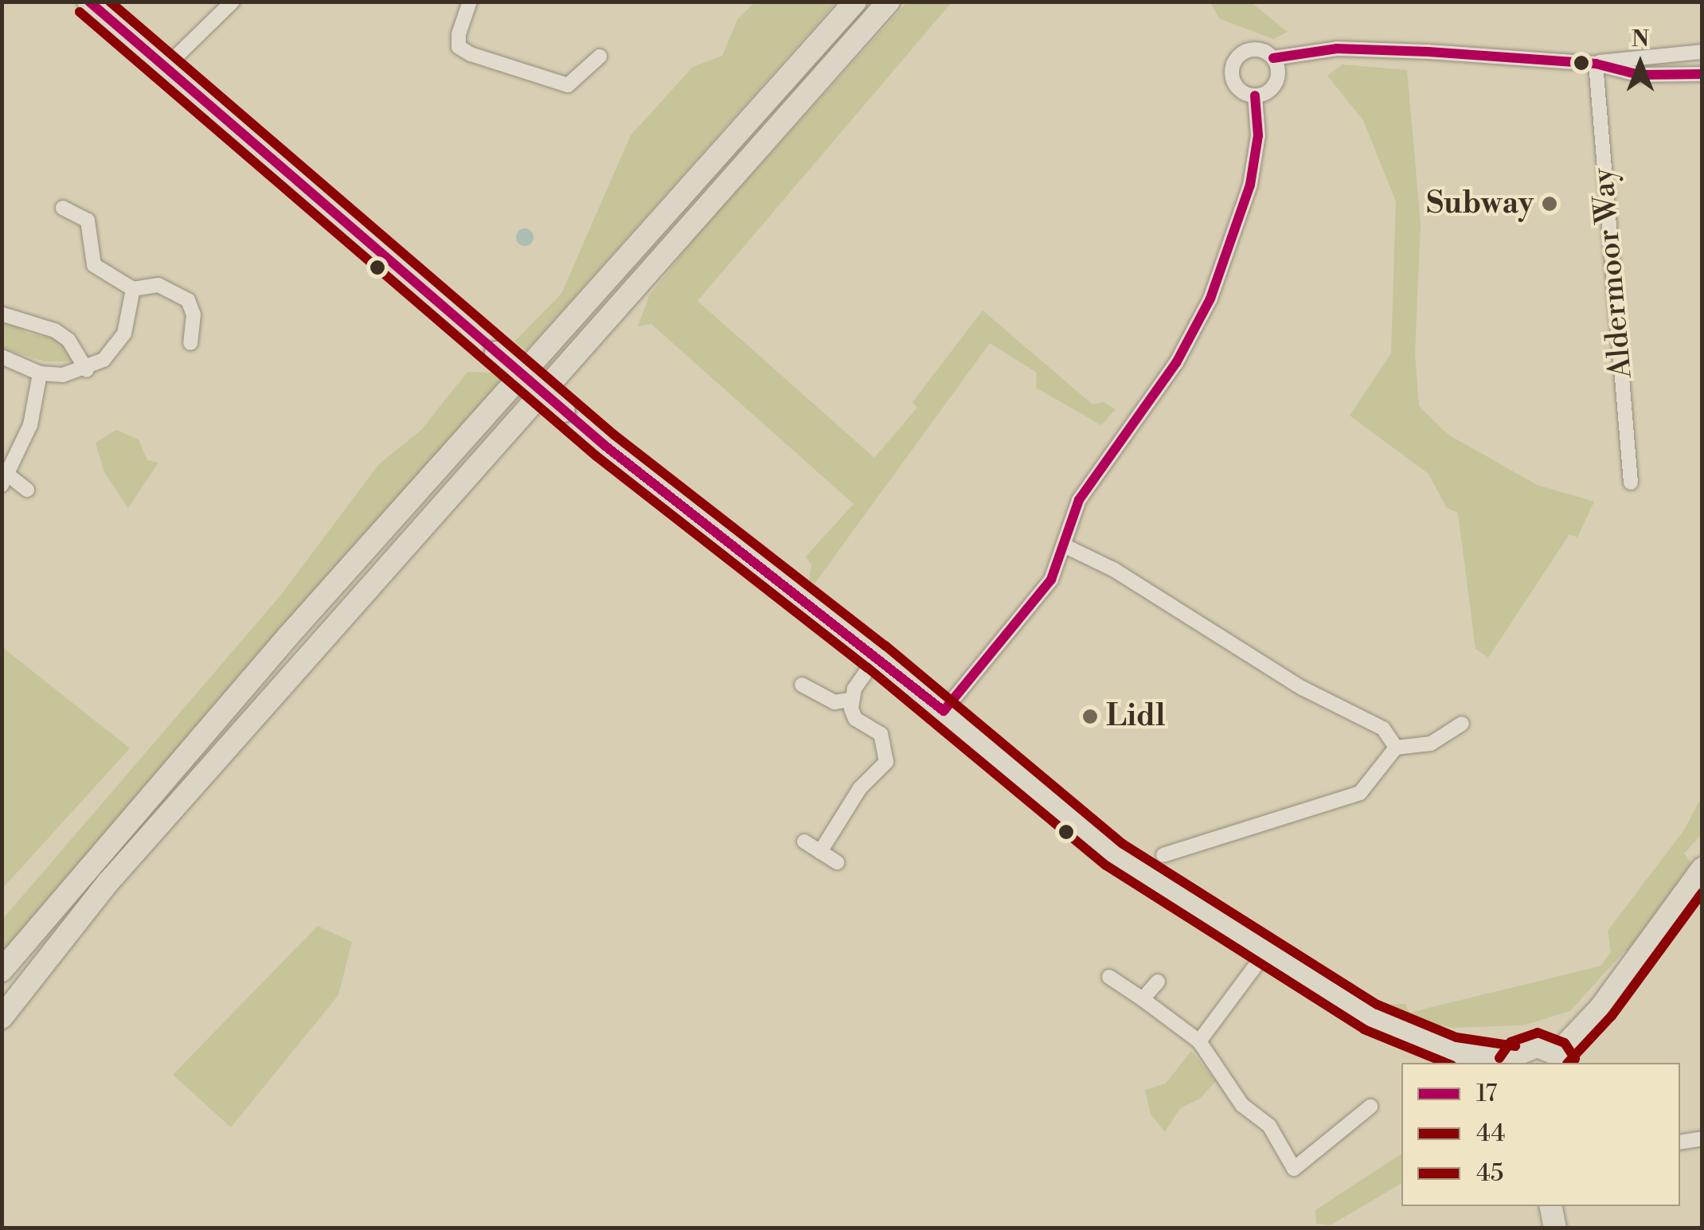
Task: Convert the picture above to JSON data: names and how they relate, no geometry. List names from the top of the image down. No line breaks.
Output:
{"streets":{"street":["Aldermoor Way"]},"places":["Subway","Lidl"],"lines":["transit line 17","transit line 45","transit line 44"],"legend":["17","44","45"],"north":"top"}
